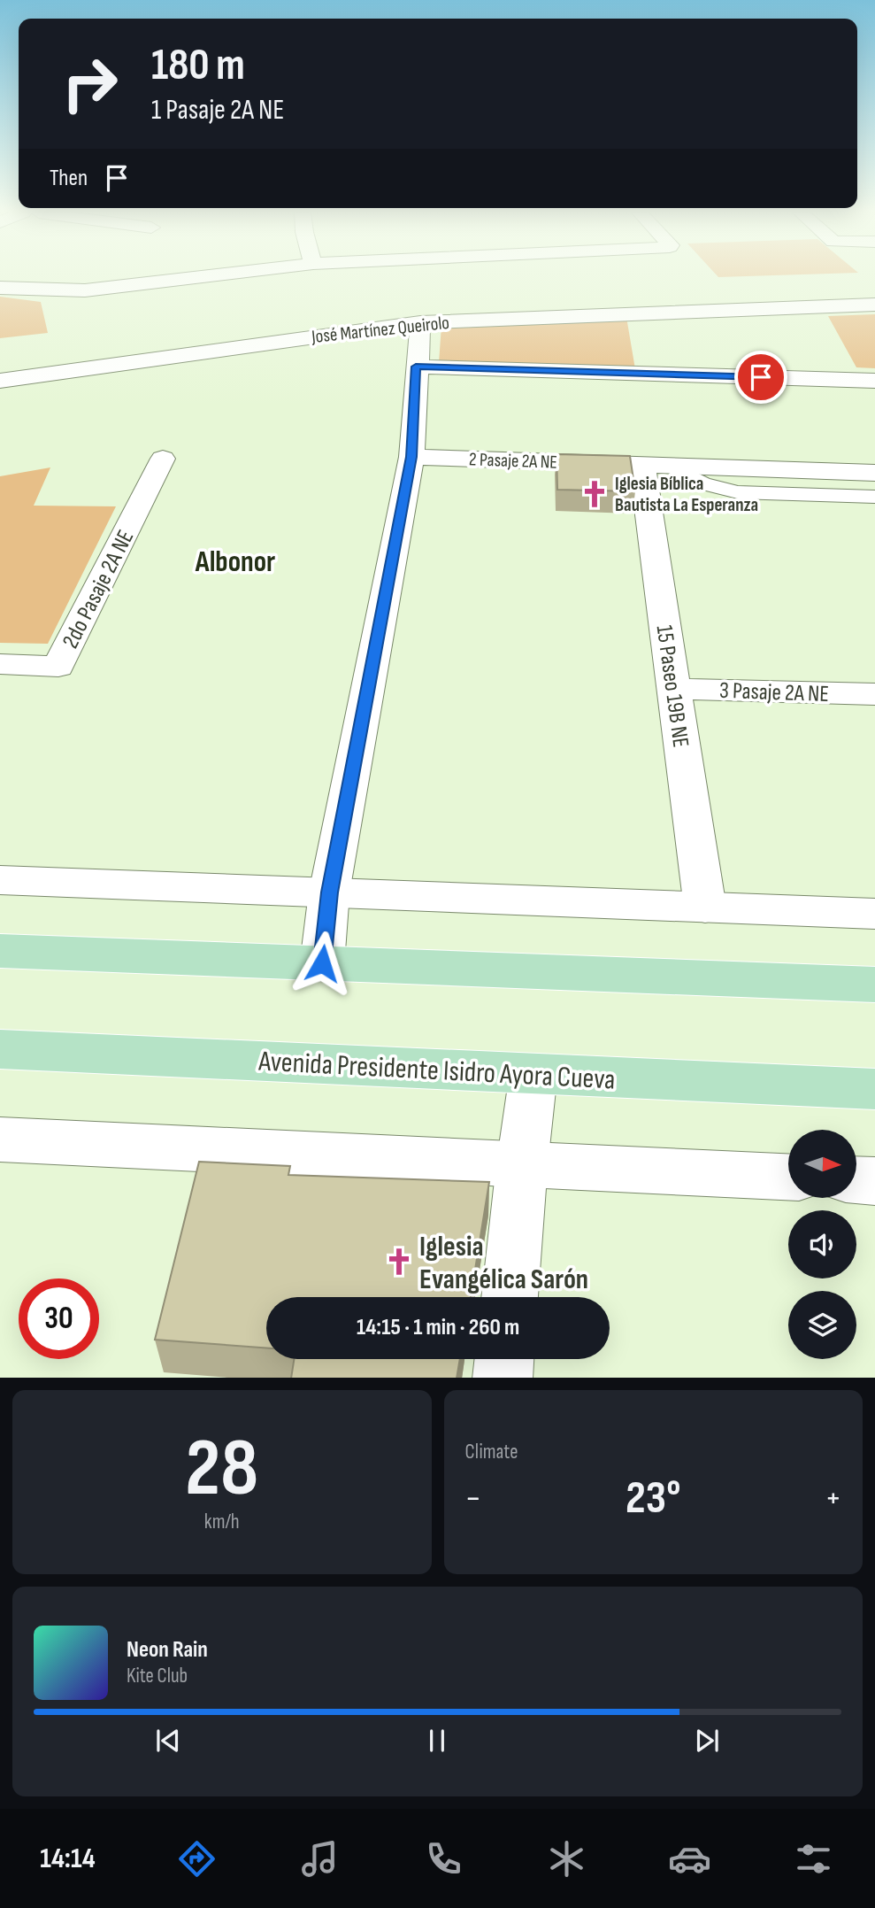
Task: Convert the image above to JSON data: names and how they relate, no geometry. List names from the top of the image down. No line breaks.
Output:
{"streets":{"main road":["Avenida Presidente Isidro Ayora Cueva"],"street":["José Martínez Queirolo","2 Pasaje 2A NE","2do Pasaje 2A NE","15 Paseo 19B NE","3 Pasaje 2A NE"]},"crossings":[["2 Pasaje 2A NE","15 Paseo 19B NE"],["15 Paseo 19B NE","3 Pasaje 2A NE"]],"districts":["Albonor"],"places":{"church":["Iglesia Bíblica Bautista La Esperanza","Iglesia Evangélica Sarón"]},"north":"right","page":{"turn":["180 m","1 Pasaje 2A NE"],"then":"Then","limit":"30","trip":"14:15 · 1 min · 260 m","tile":[["28","km/h"],"Climate"],"heat":["−","23°","+"],"song":["Neon Rain","Kite Club"],"tabs":"14:14"}}
